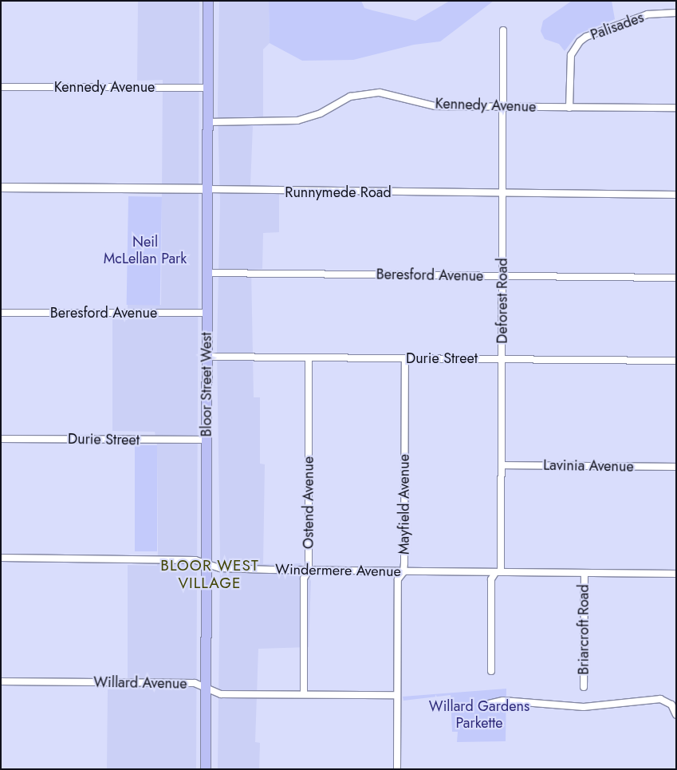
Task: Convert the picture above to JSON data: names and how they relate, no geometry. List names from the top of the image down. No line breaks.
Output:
{"streets":{"main road":["Bloor Street West"],"street":["Palisades","Kennedy Avenue","Runnymede Road","Beresford Avenue","Deforest Road","Durie Street","Lavinia Avenue","Ostend Avenue","Mayfield Avenue","Windermere Avenue","Briarcroft Road","Willard Avenue"]},"crossings":[["Palisades","Kennedy Avenue"],["Kennedy Avenue","Deforest Road"],["Kennedy Avenue","Bloor Street West"],["Runnymede Road","Deforest Road"],["Runnymede Road","Bloor Street West"],["Beresford Avenue","Deforest Road"],["Beresford Avenue","Bloor Street West"],["Deforest Road","Durie Street"],["Deforest Road","Lavinia Avenue"],["Deforest Road","Windermere Avenue"],["Durie Street","Bloor Street West"],["Durie Street","Ostend Avenue"],["Durie Street","Mayfield Avenue"],["Bloor Street West","Windermere Avenue"],["Bloor Street West","Willard Avenue"],["Ostend Avenue","Windermere Avenue"],["Ostend Avenue","Willard Avenue"],["Mayfield Avenue","Windermere Avenue"],["Mayfield Avenue","Willard Avenue"],["Windermere Avenue","Briarcroft Road"]],"districts":["BLOOR WEST VILLAGE"],"parks":["Neil McLellan Park","Willard Gardens Parkette"]}
